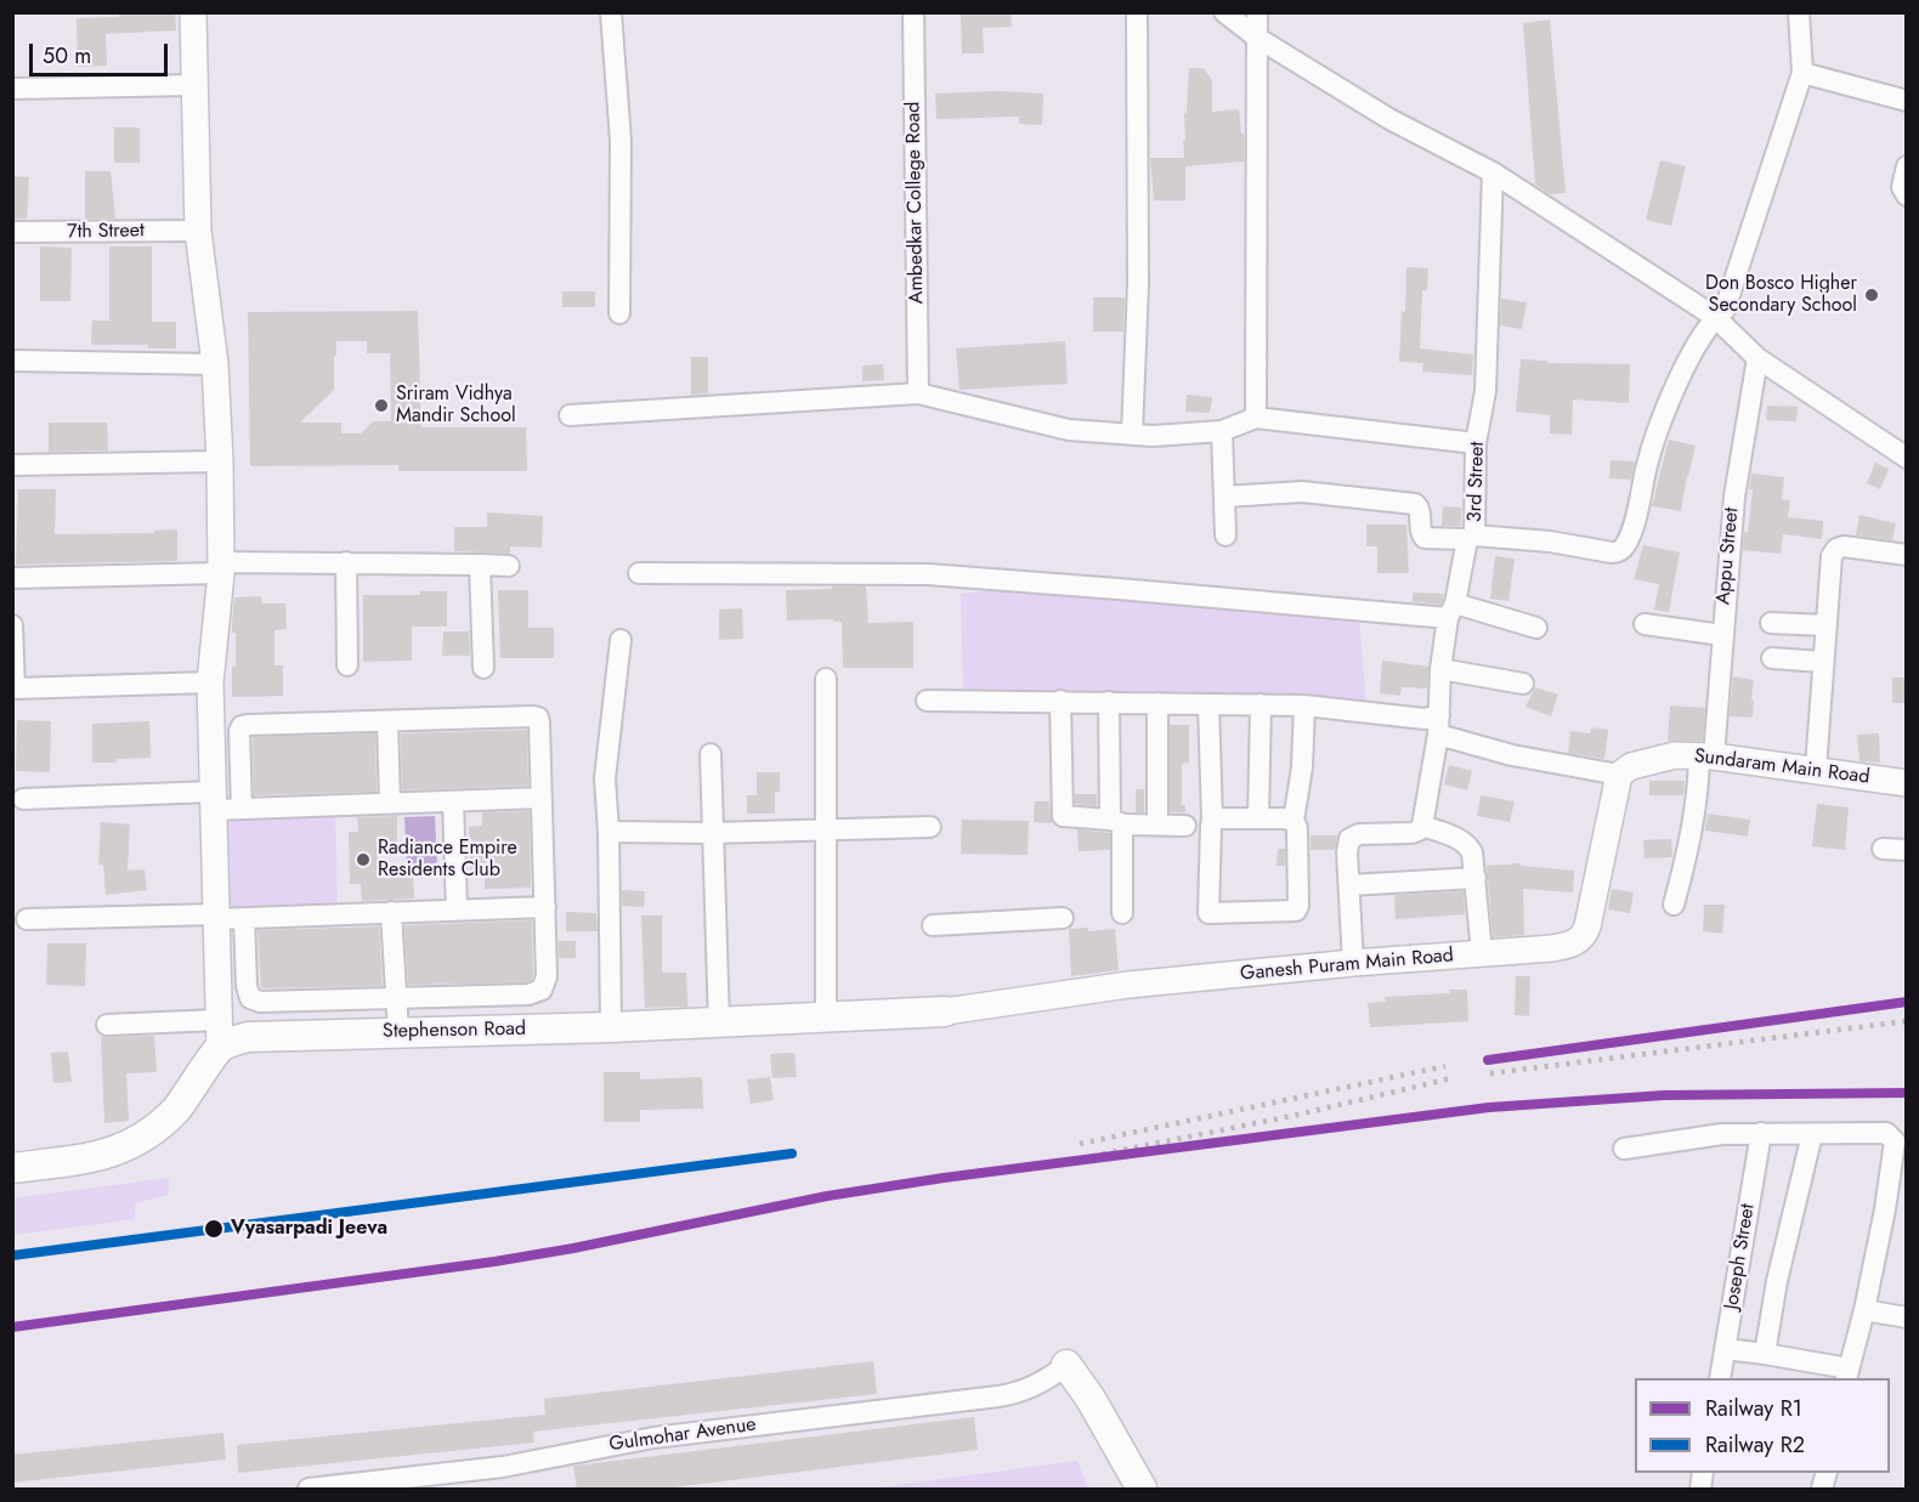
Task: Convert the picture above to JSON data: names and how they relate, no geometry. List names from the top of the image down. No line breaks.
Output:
{"streets":{"main road":["Stephenson Road"],"street":["Ambedkar College Road","7th Street","3rd Street","Appu Street","Sundaram Main Road","Ganesh Puram Main Road","Joseph Street","Gulmohar Avenue"]},"crossings":[["Appu Street","Sundaram Main Road"],["Sundaram Main Road","Ganesh Puram Main Road"],["Ganesh Puram Main Road","Stephenson Road"]],"places":["Don Bosco Higher Secondary School","Sriram Vidhya Mandir School","Radiance Empire Residents Club","Vyasarpadi Jeeva"],"lines":["rail line R1","rail line R2"],"legend":["Railway R1","Railway R2"],"scale_bar":"50 m"}
